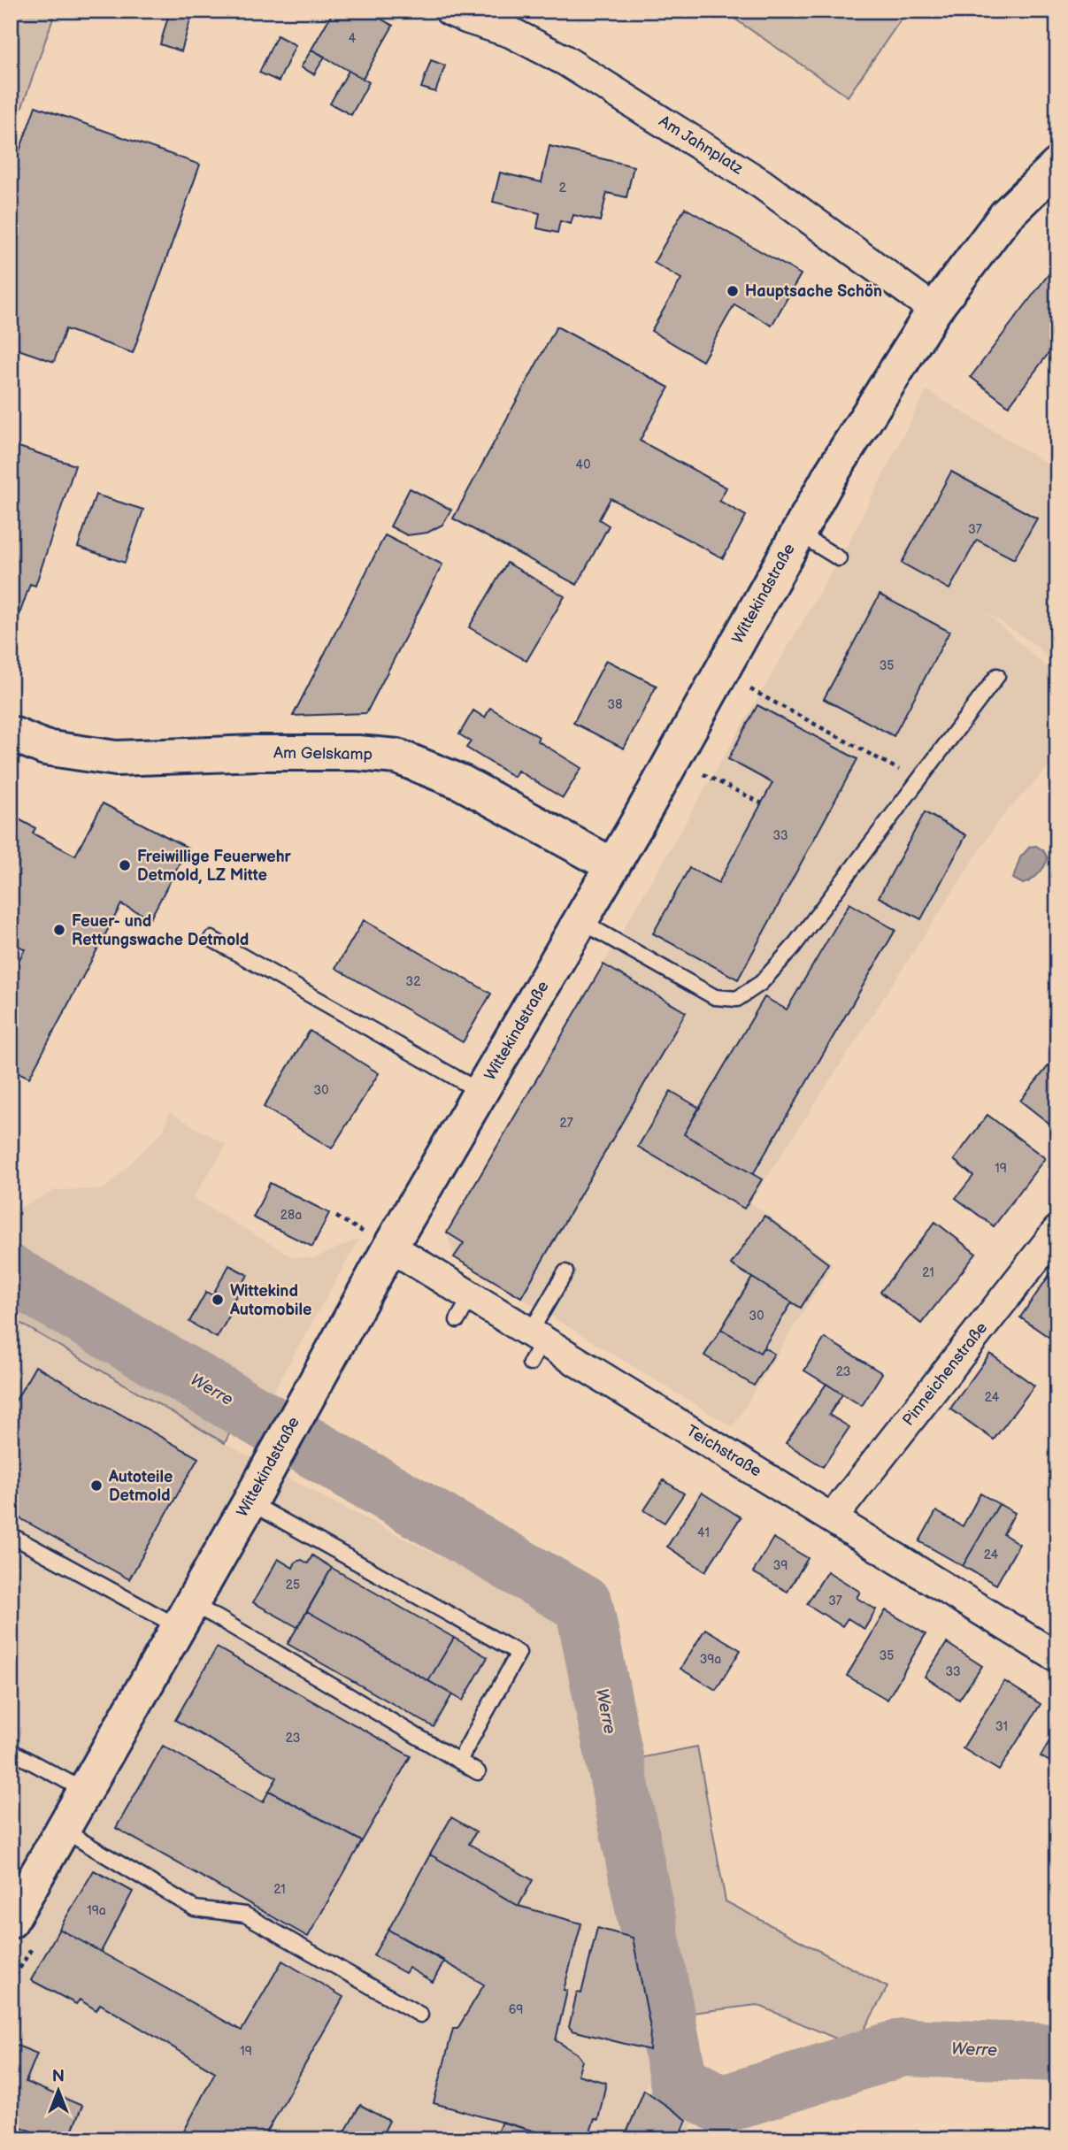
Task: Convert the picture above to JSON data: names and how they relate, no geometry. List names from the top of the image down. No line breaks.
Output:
{"streets":{"street":["Am Jahnplatz","Wittekindstraße","Am Gelskamp","Pinneichenstraße","Teichstraße"]},"crossings":[["Am Jahnplatz","Wittekindstraße"],["Wittekindstraße","Am Gelskamp"],["Wittekindstraße","Teichstraße"],["Pinneichenstraße","Teichstraße"]],"water":["Werre"],"places":["Hauptsache Schön","Freiwillige Feuerwehr Detmold, LZ Mitte","Feuer- und Rettungswache Detmold","Wittekind Automobile","Autoteile Detmold"],"house_numbers":["4","2","40","37","35","38","33","32","30","27","19","28a","21","30","23","24","41","24","39","25","37","35","39a","33","31","23","21","19a","69","19"],"north":"top"}
